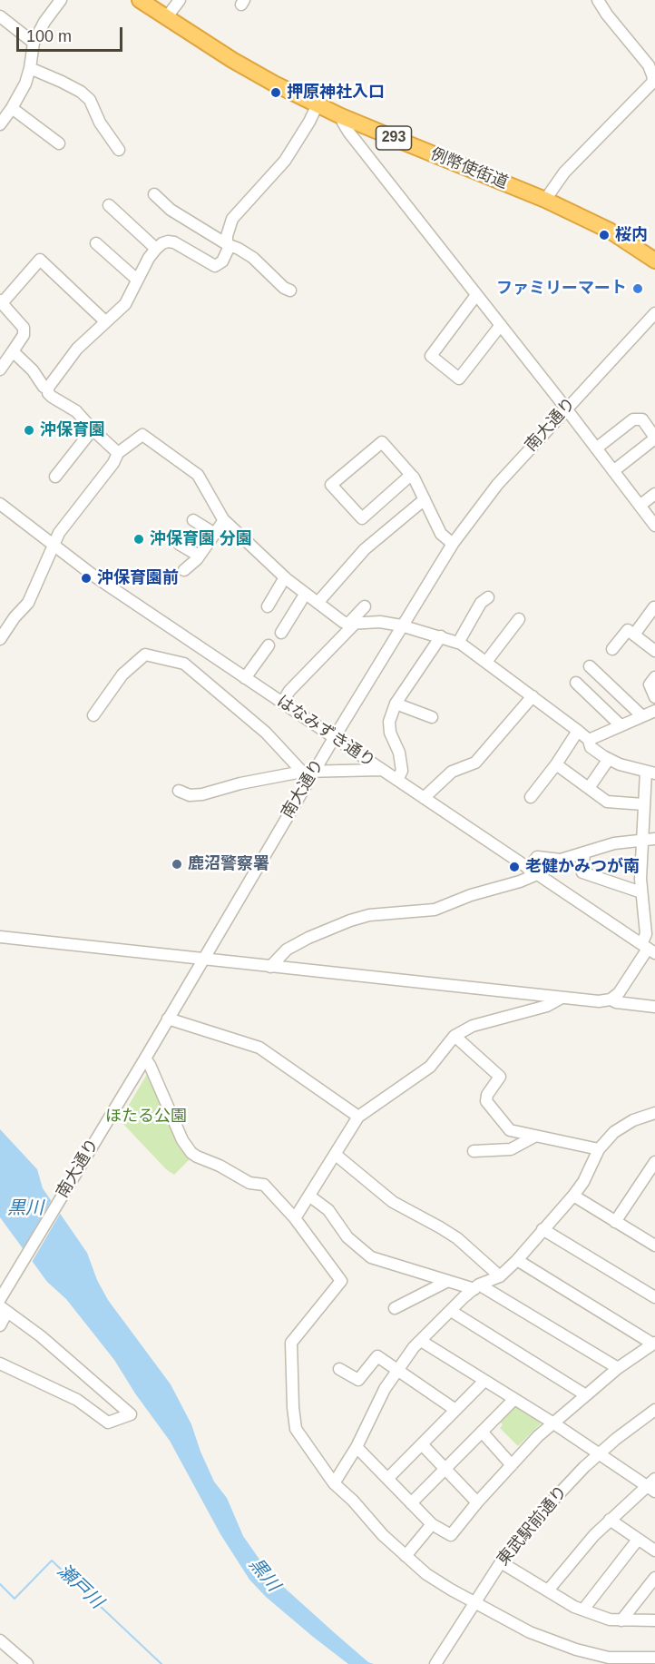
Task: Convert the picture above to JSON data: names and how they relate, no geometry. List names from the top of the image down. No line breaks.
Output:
{"streets":{"highway":["293","例幣使街道"],"street":["南大通り","はなみずき通り","東武駅前通り"]},"crossings":[["南大通り","はなみずき通り"]],"water":["黒川","瀬戸川"],"parks":["ほたる公園"],"places":["押原神社入口","桜内","ファミリーマート","沖保育園","沖保育園 分園","沖保育園前","鹿沼警察署","老健かみつが南"],"scale_bar":"100 m"}
